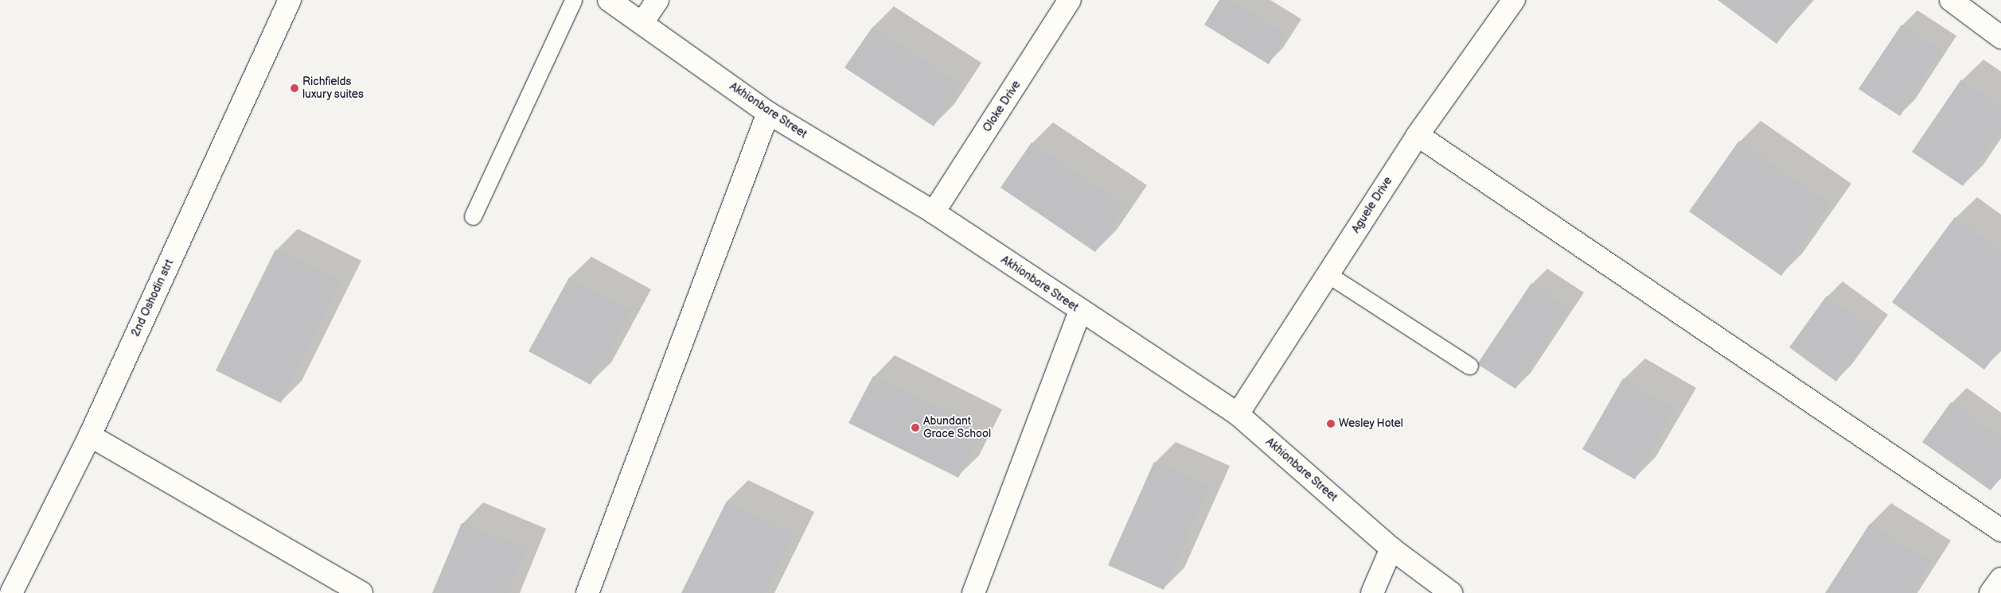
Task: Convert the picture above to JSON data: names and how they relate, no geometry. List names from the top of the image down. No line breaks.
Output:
{"streets":{"street":["Oloke Drive","Akhionbare Street","Aguele Drive","2nd Oshodin strt"]},"crossings":[["Oloke Drive","Akhionbare Street"],["Akhionbare Street","Aguele Drive"]],"places":["Richfields luxury suites","Wesley Hotel","Abundant Grace School"]}
